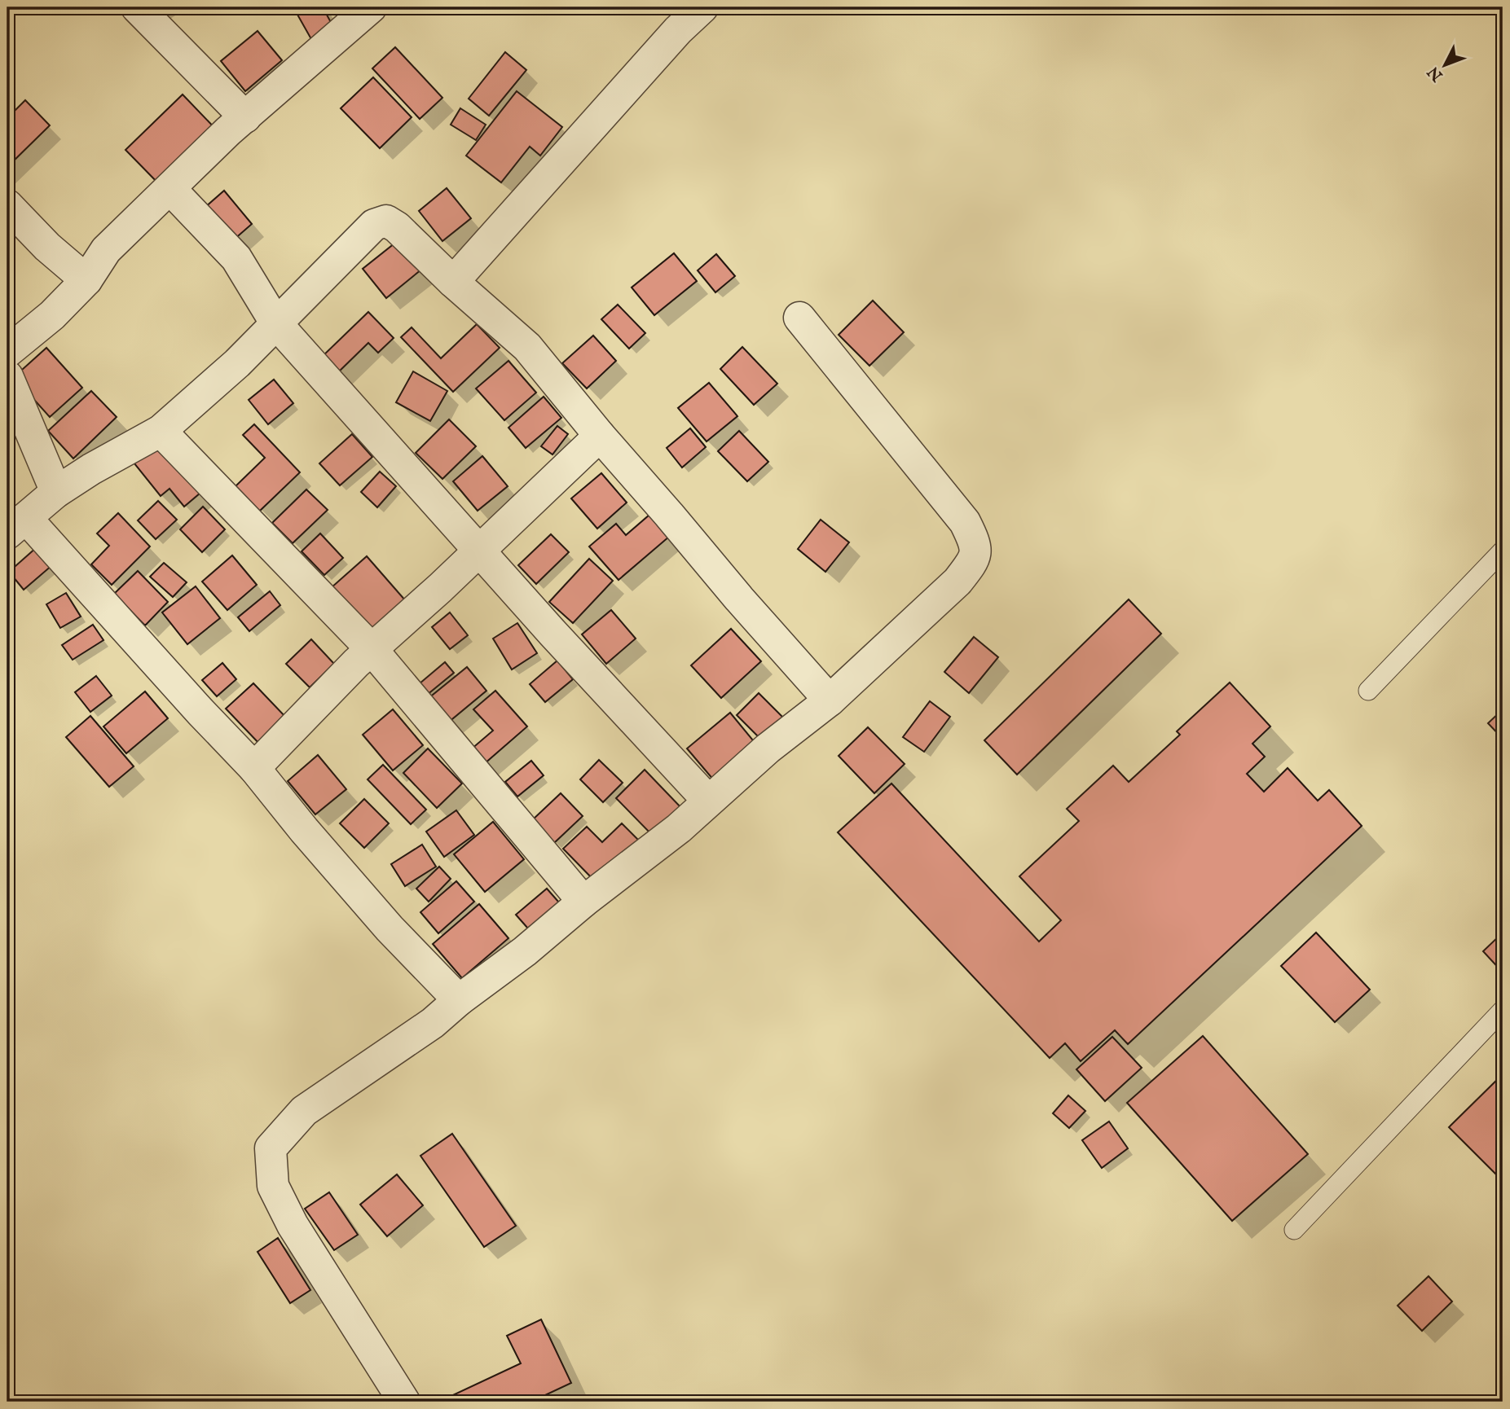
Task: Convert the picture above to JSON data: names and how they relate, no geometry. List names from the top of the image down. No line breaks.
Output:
{"north":"bottom left"}
